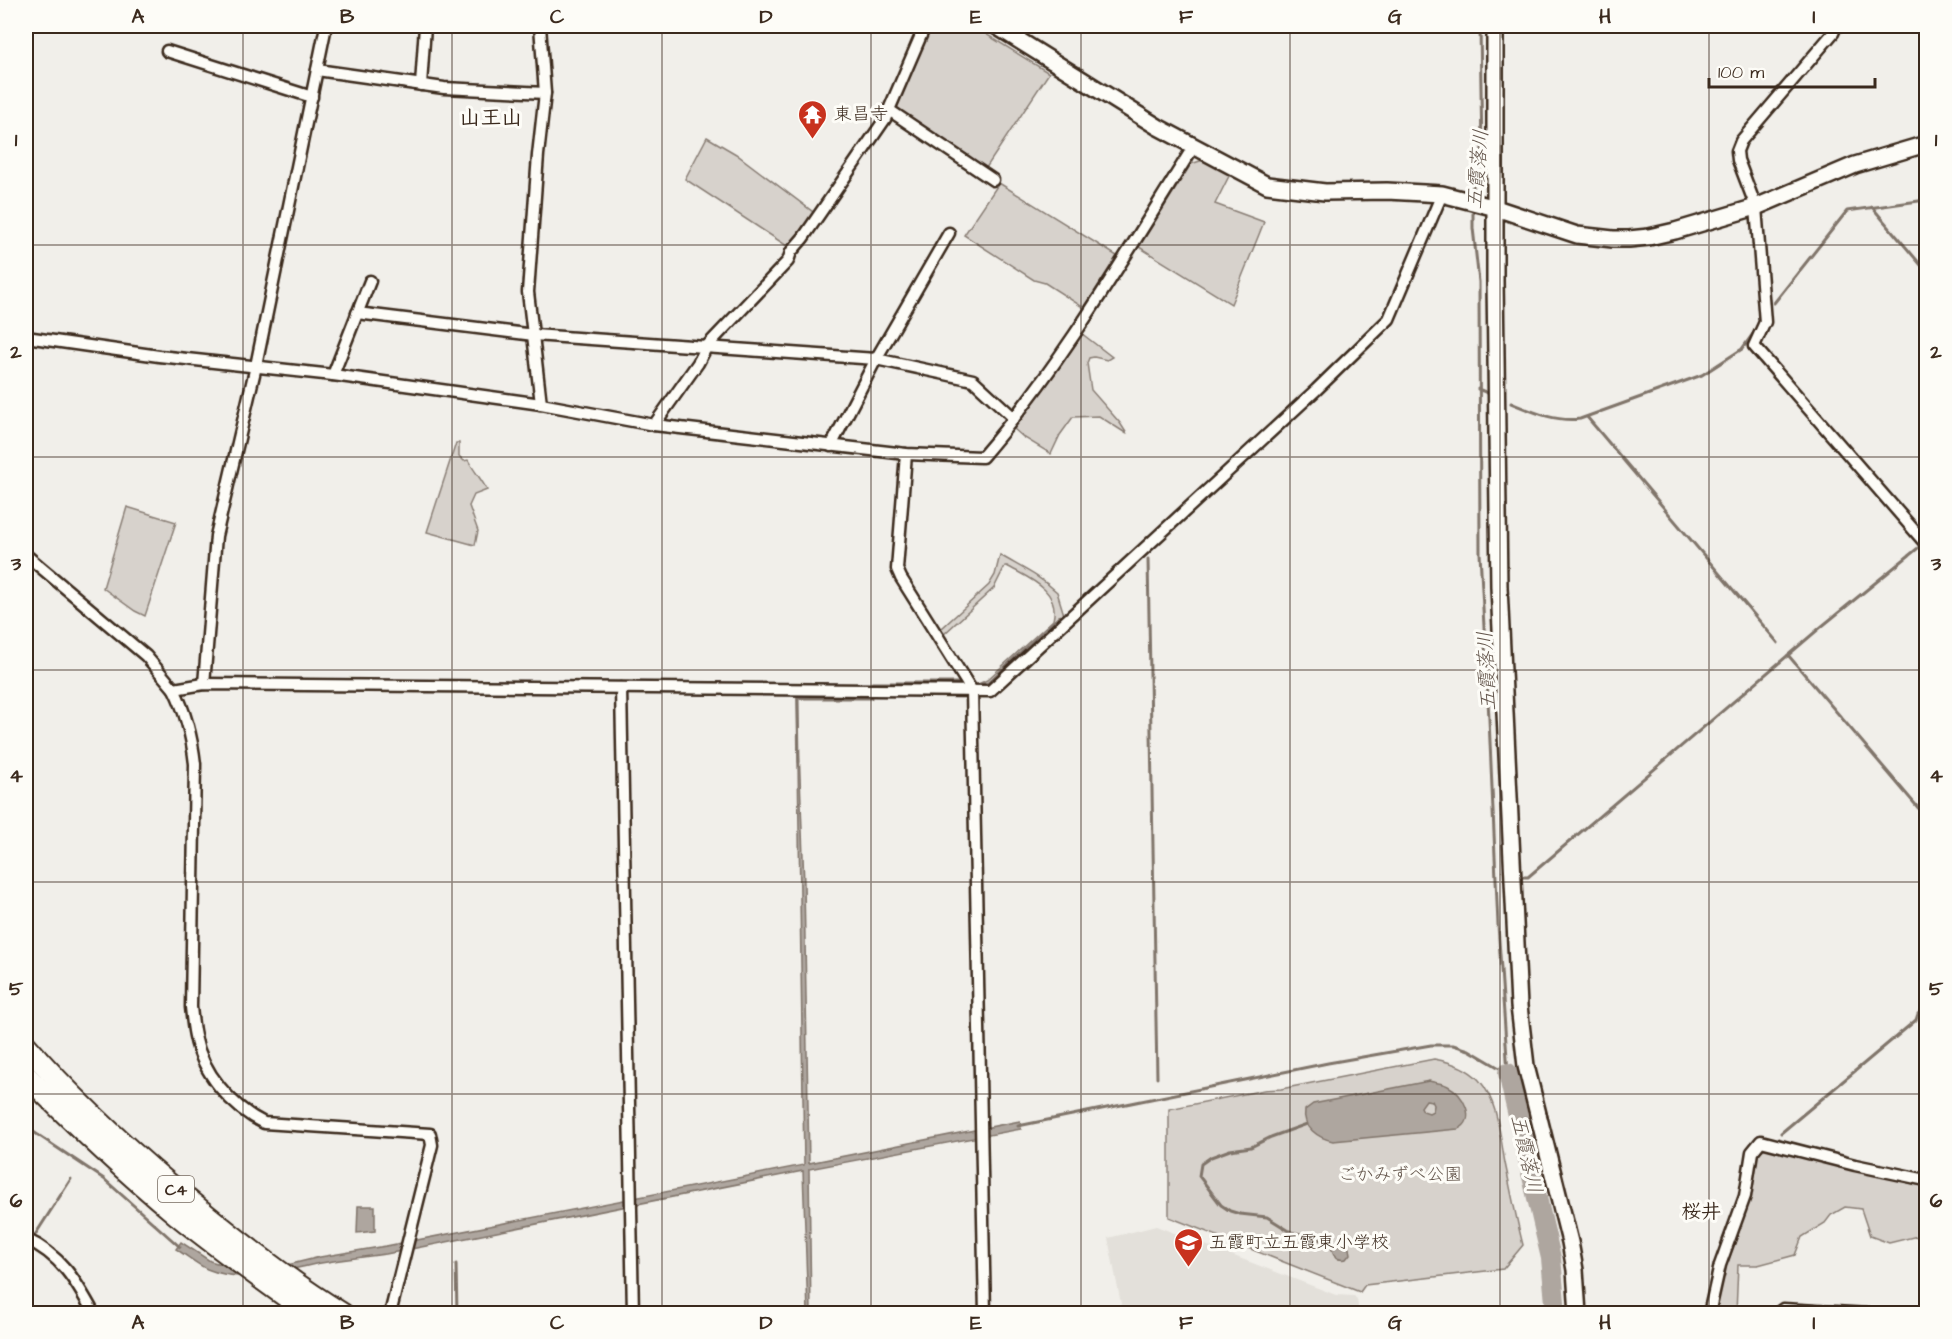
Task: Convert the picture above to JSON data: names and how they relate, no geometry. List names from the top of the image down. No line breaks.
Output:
{"streets":{"highway":["C4"]},"districts":["山王山","桜井"],"water":["五霞落川"],"parks":["ごかみずべ公園"],"places":{"temple":["東昌寺"],"school or university":["五霞町立五霞東小学校"]},"scale_bar":"100 m","grid":{"columns":["A","B","C","D","E","F","G","H","I"],"rows":["1","2","3","4","5","6"]}}
